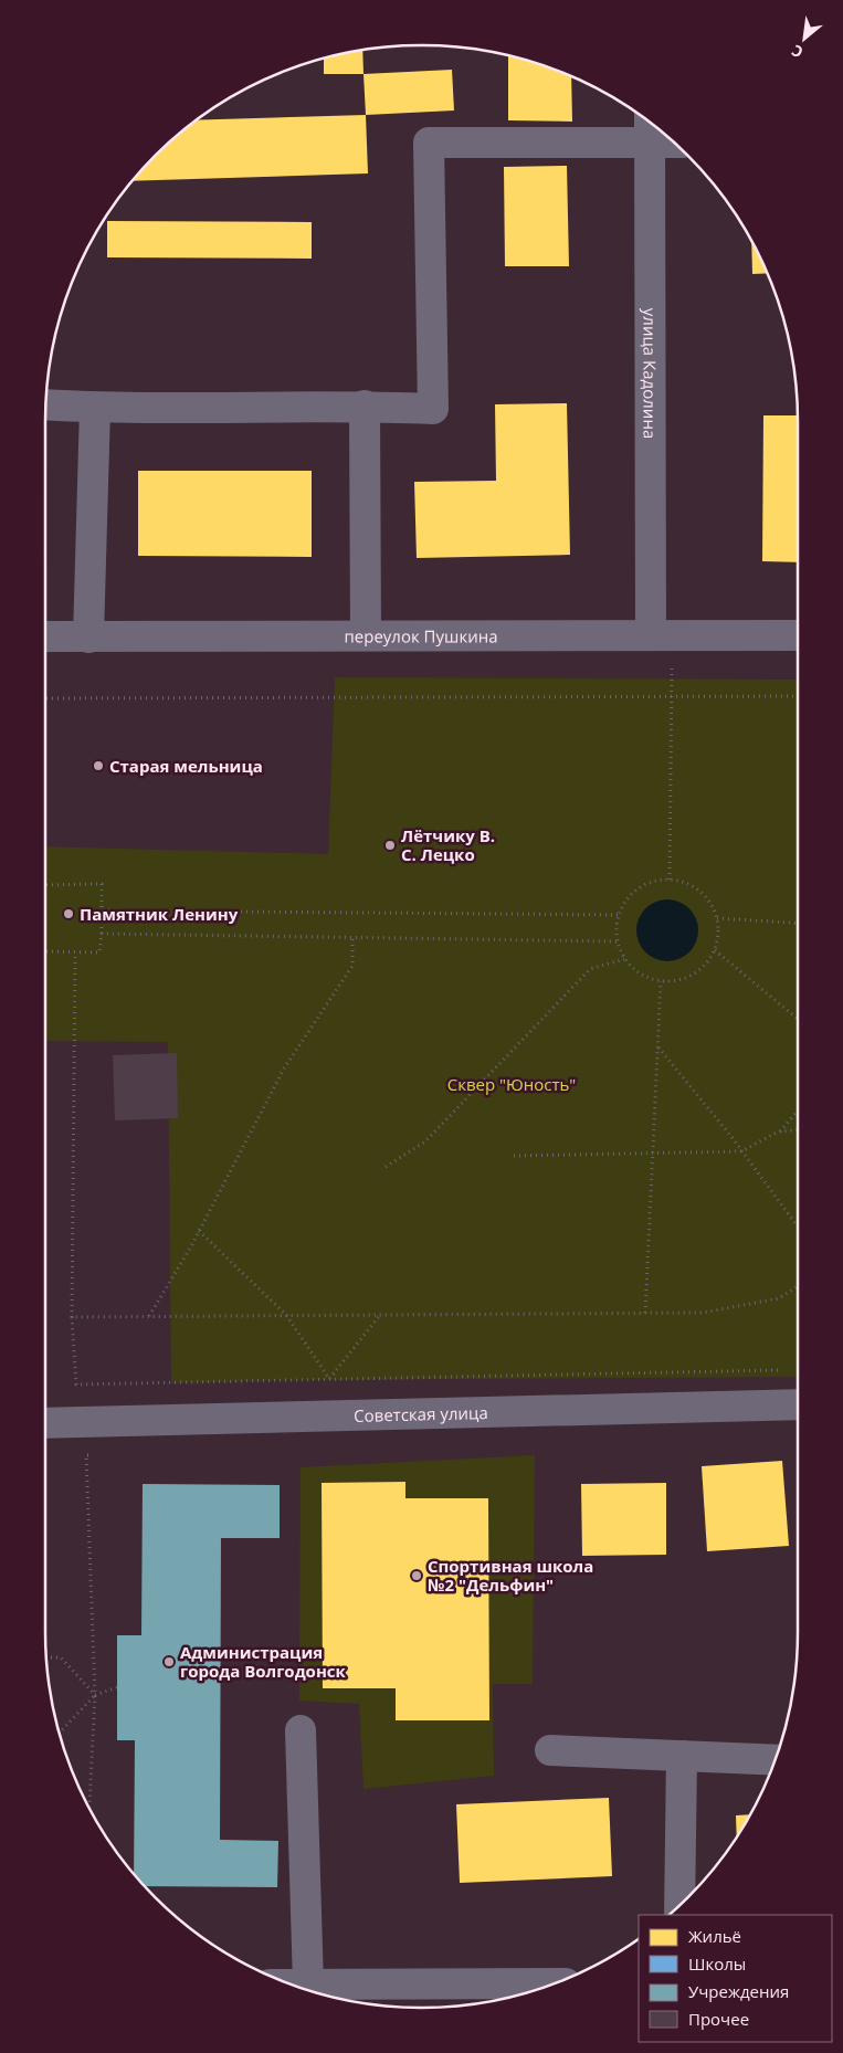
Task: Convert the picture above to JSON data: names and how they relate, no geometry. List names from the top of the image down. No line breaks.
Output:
{"streets":{"street":["улица Кадолина","переулок Пушкина","Советская улица"]},"crossings":[["улица Кадолина","переулок Пушкина"]],"parks":["Сквер \"Юность\""],"places":["Старая мельница","Лётчику В. С. Лецко","Памятник Ленину","Спортивная школа №2 \"Дельфин\"","Администрация города Волгодонск"],"legend":["Жильё","Школы","Учреждения","Прочее"],"north":"bottom left"}
